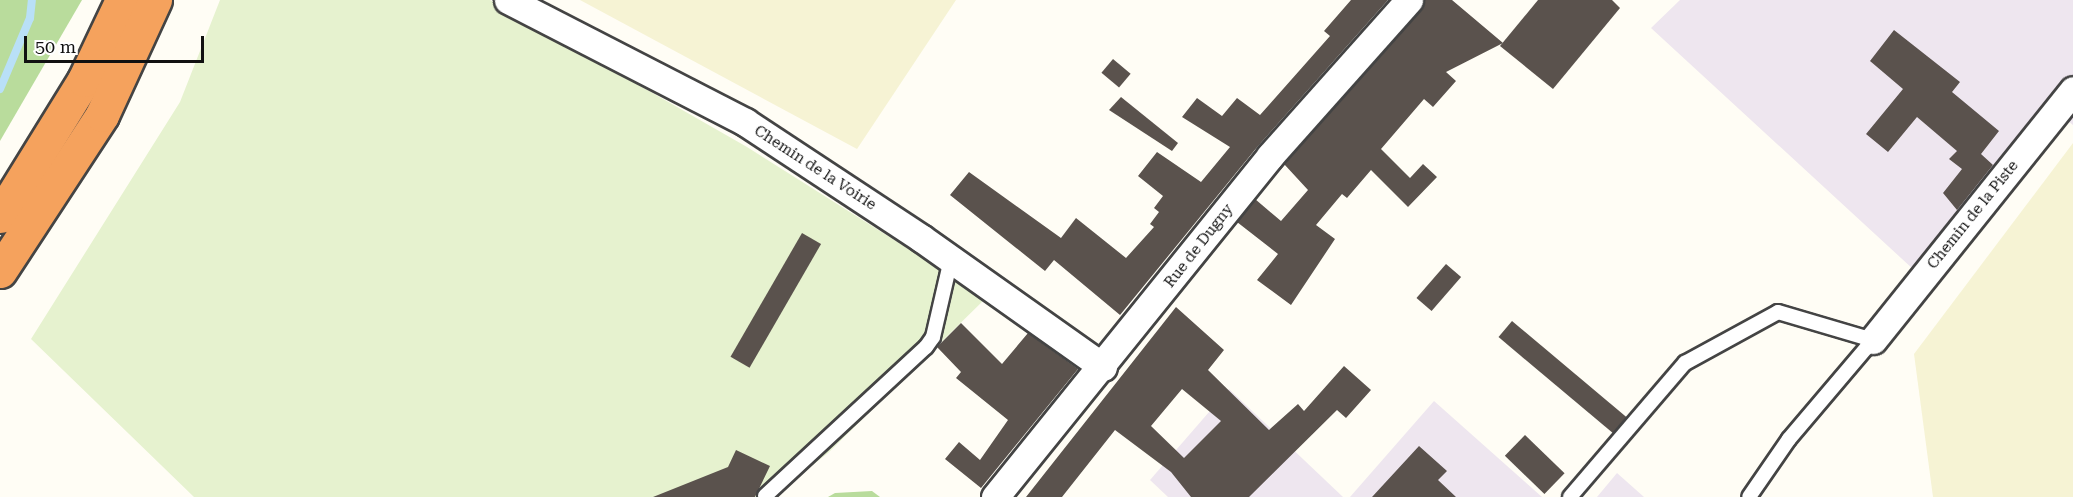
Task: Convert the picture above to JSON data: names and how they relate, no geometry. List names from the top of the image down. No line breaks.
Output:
{"streets":{"street":["Chemin de la Voirie","Chemin de la Piste","Rue de Dugny"]},"crossings":[["Chemin de la Voirie","Rue de Dugny"]],"scale_bar":"50 m"}
